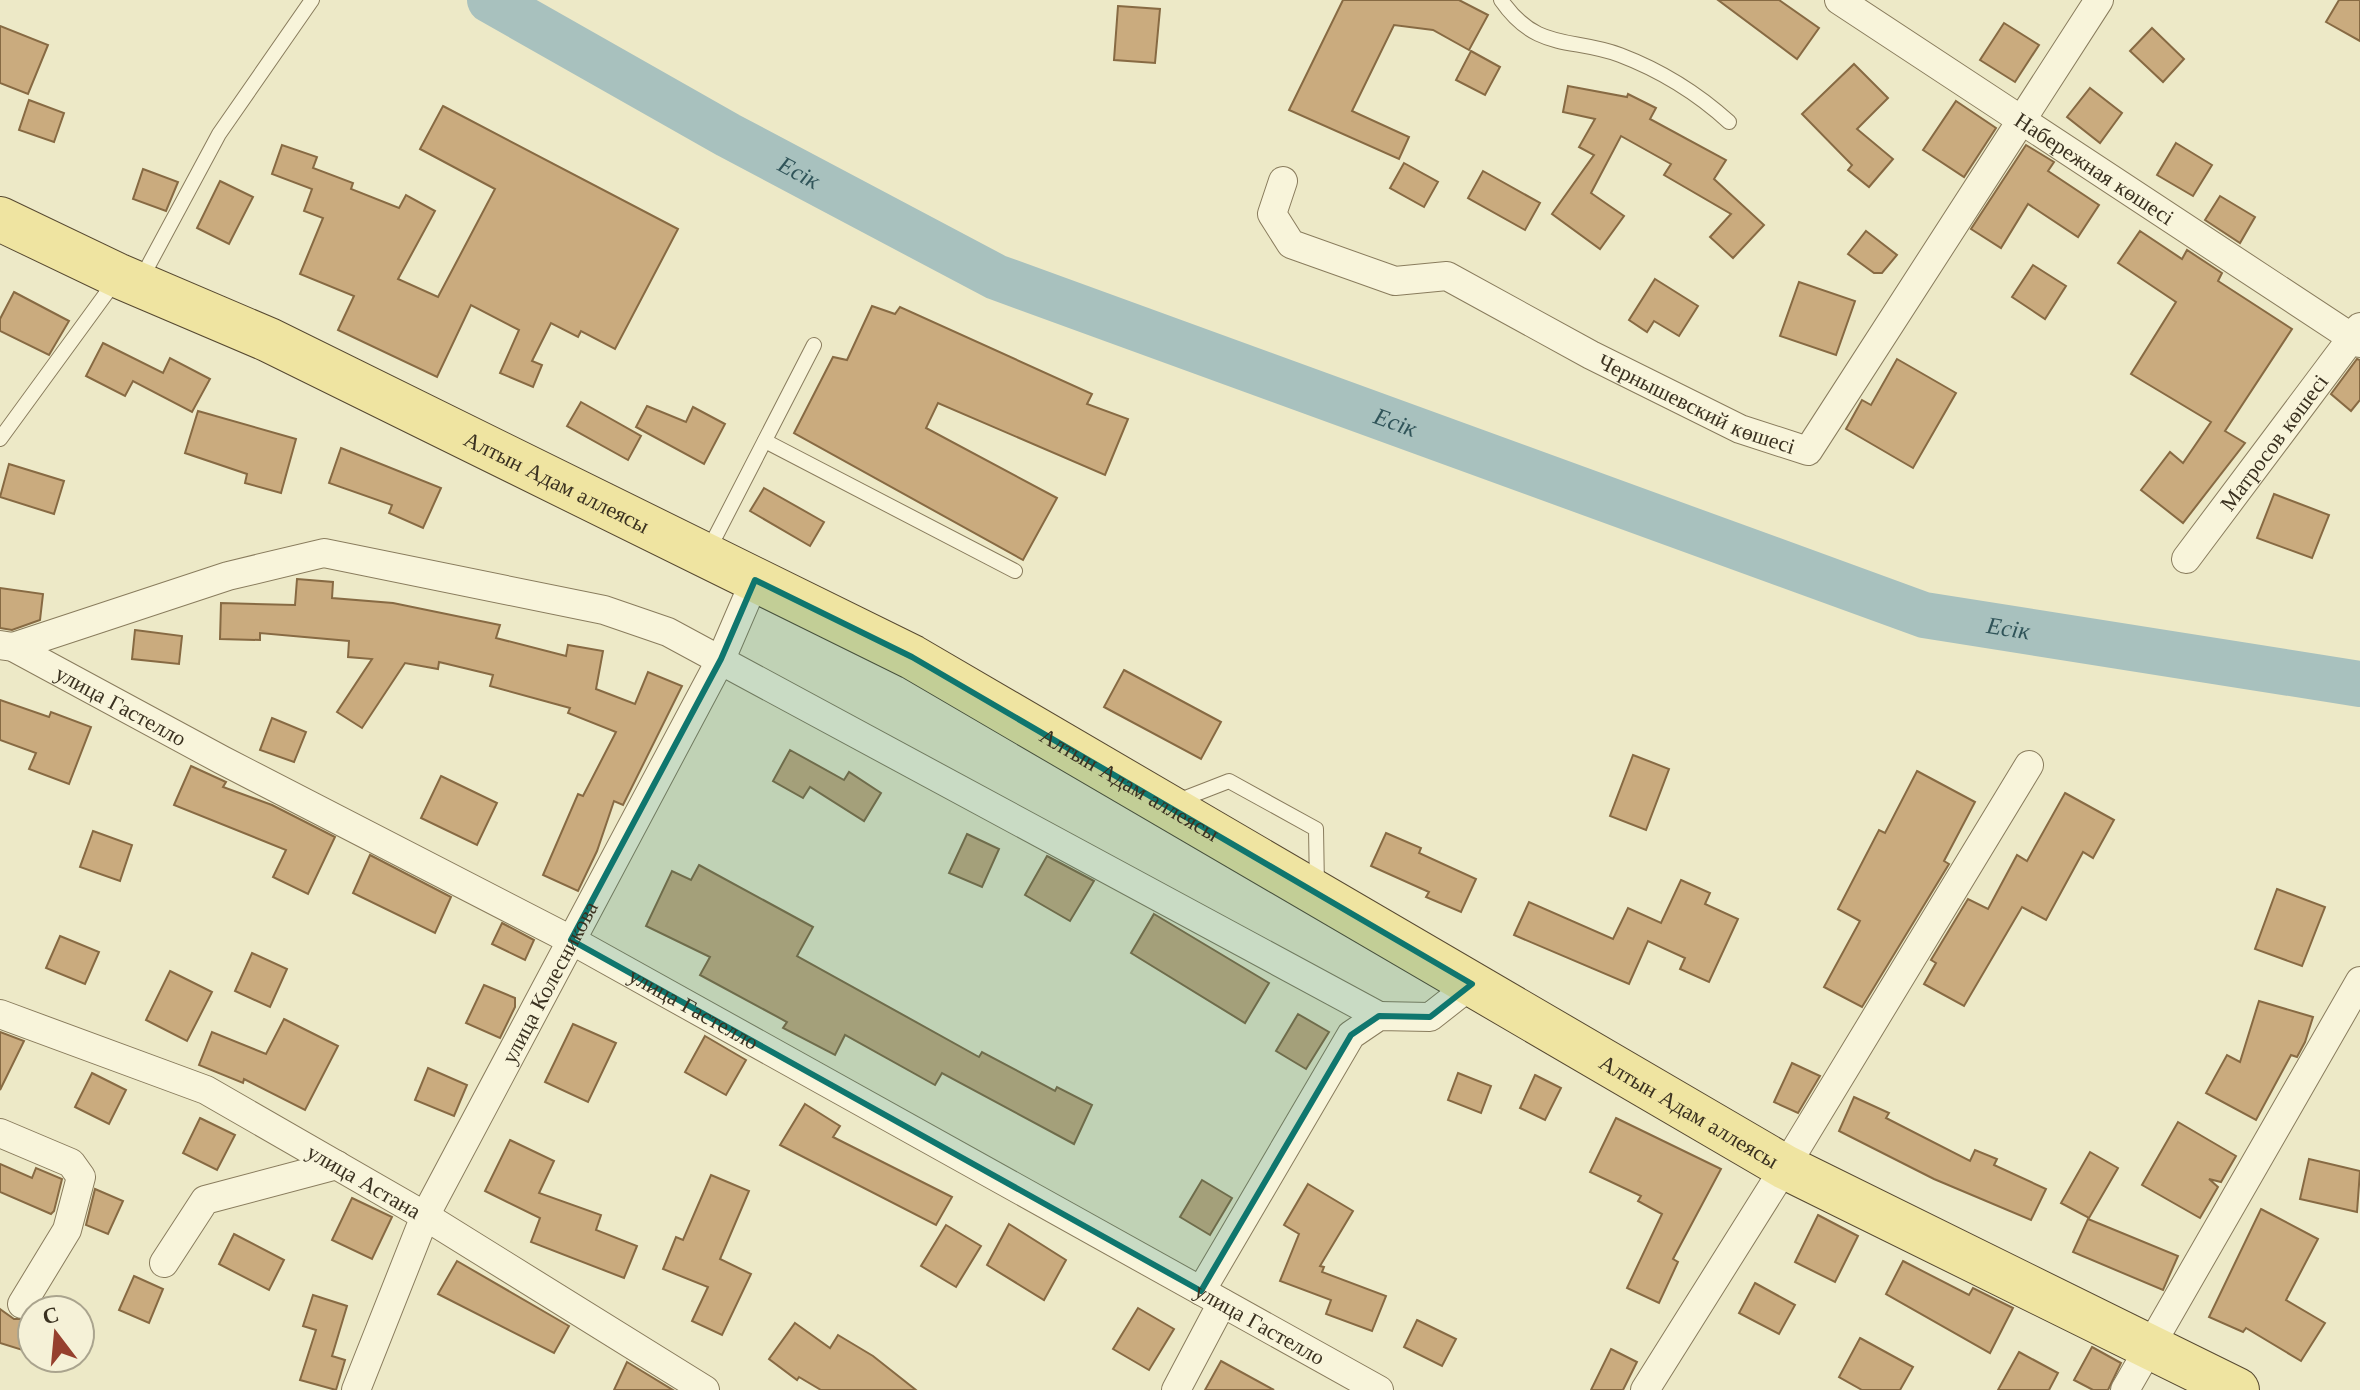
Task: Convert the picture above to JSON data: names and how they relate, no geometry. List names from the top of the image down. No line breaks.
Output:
{"streets":{"main road":["Алтын Адам аллеясы"],"street":["Набережная көшесі","Чернышевский көшесі","Матросов көшесі","улица Гастелло","улица Колесникова","улица Астана"]},"crossings":[["Набережная көшесі","Чернышевский көшесі"],["Набережная көшесі","Матросов көшесі"],["Алтын Адам аллеясы","улица Колесникова"],["улица Гастелло","улица Колесникова"],["улица Колесникова","улица Астана"]],"water":["Есік"],"north":"top"}
